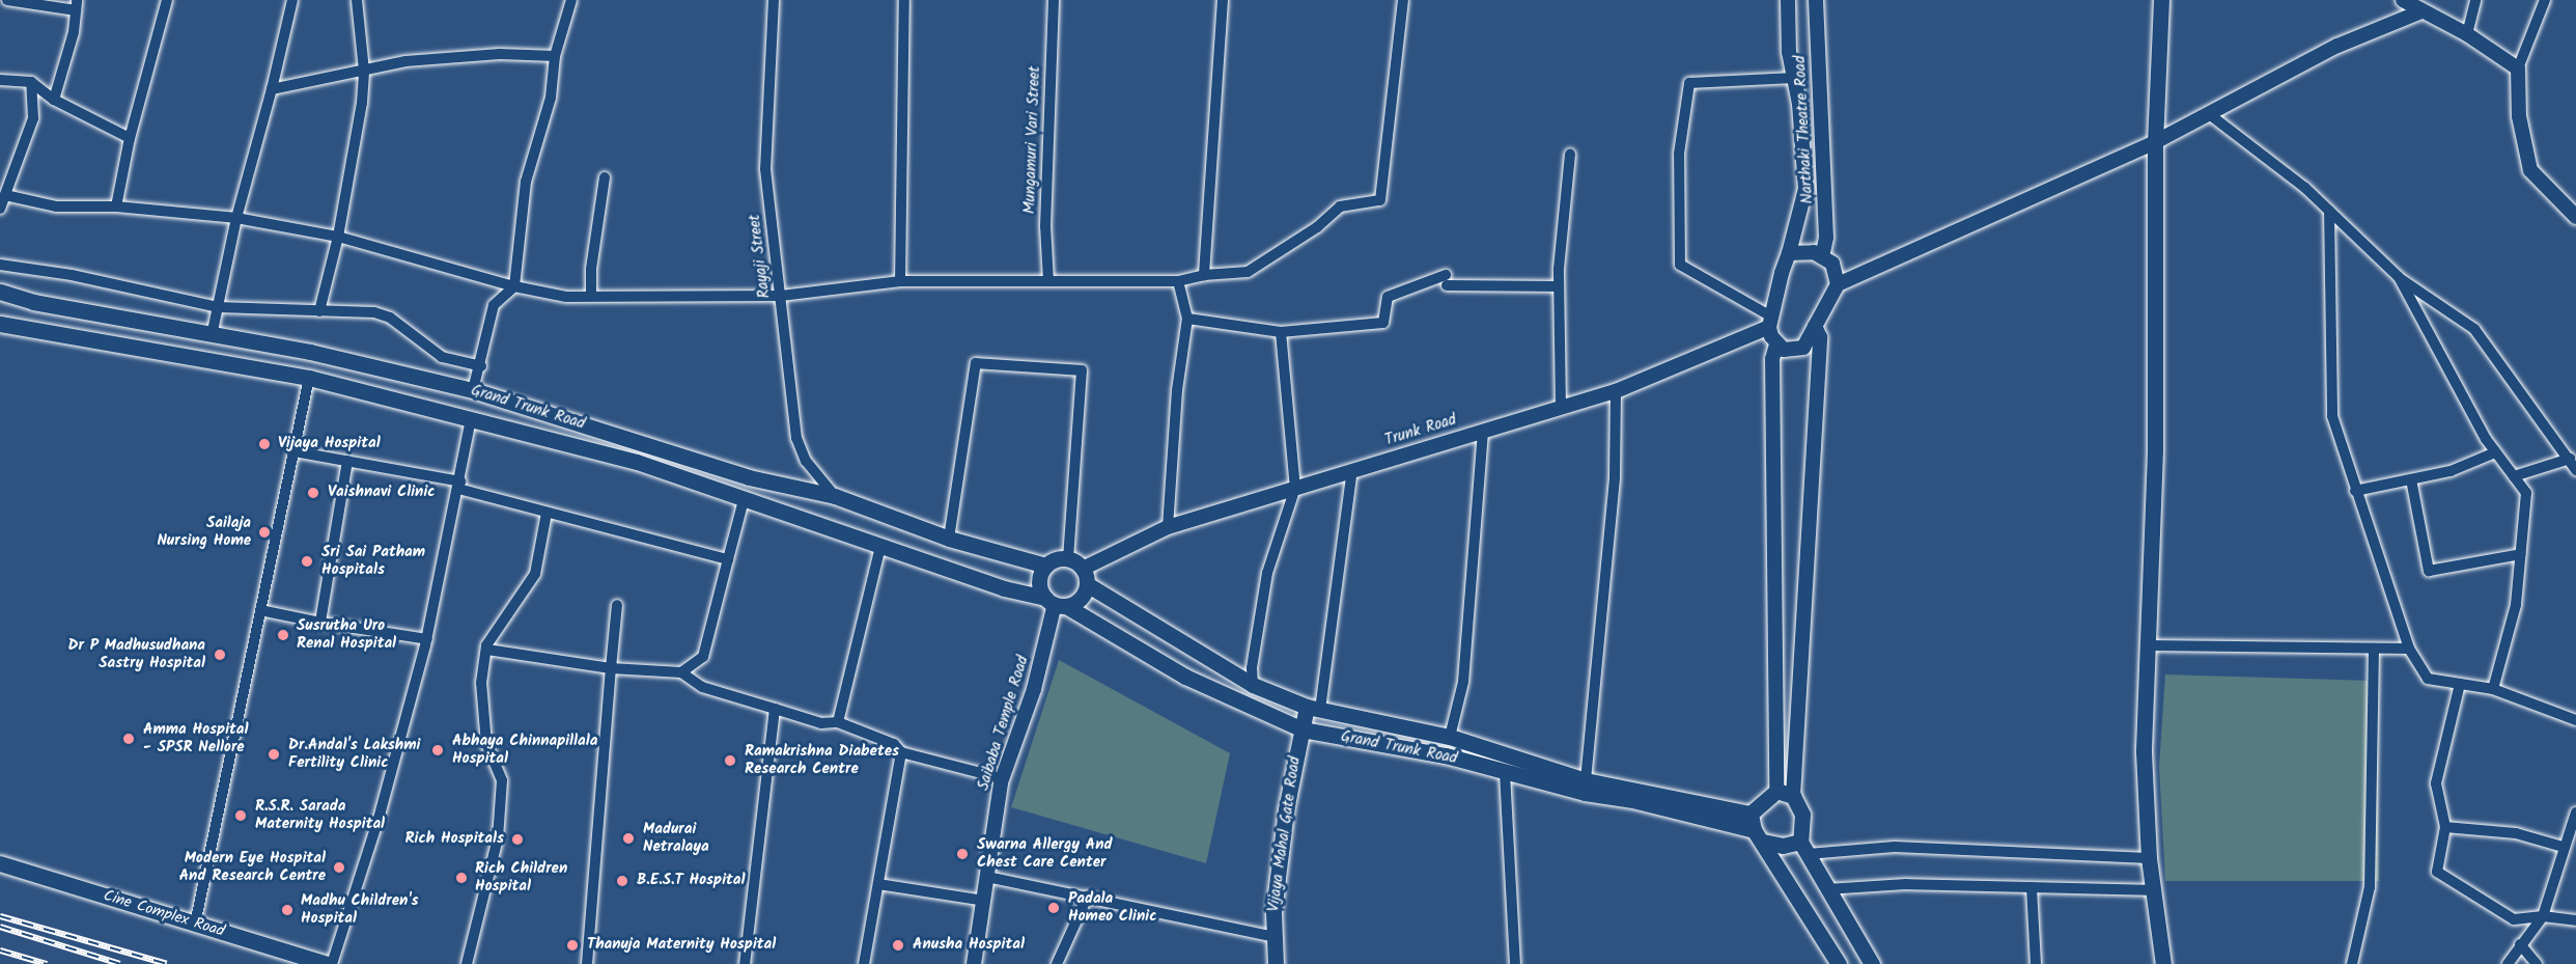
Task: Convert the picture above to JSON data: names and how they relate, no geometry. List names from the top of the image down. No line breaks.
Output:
{"streets":{"main road":["Grand Trunk Road","Vijaya Mahal Gate Road","Cine Complex Road"],"street":["Narthaki Theatre Road","Mungamuri Vari Street","Rayaji Street","Trunk Road","Saibaba Temple Road"]},"crossings":[["Narthaki Theatre Road","Trunk Road"],["Rayaji Street","Grand Trunk Road"],["Grand Trunk Road","Trunk Road"],["Grand Trunk Road","Saibaba Temple Road"],["Grand Trunk Road","Vijaya Mahal Gate Road"],["Trunk Road","Saibaba Temple Road"]],"places":["Vijaya Hospital","Vaishnavi Clinic","Sailaja Nursing Home","Sri Sai Patham Hospitals","Susrutha Uro Renal Hospital","Dr P Madhusudhana Sastry Hospital","Amma Hospital - SPSR Nellore","Abhaya Chinnapillala Hospital","Dr.Andal's Lakshmi Fertility Clinic","Ramakrishna Diabetes Research Centre","R.S.R. Sarada Maternity Hospital","Madurai Netralaya","Rich Hospitals","Swarna Allergy And Chest Care Center","Modern Eye Hospital And Research Centre","Rich Children Hospital","B.E.S.T Hospital","Padala Homeo Clinic","Madhu Children's Hospital","Thanuja Maternity Hospital","Anusha Hospital"]}
